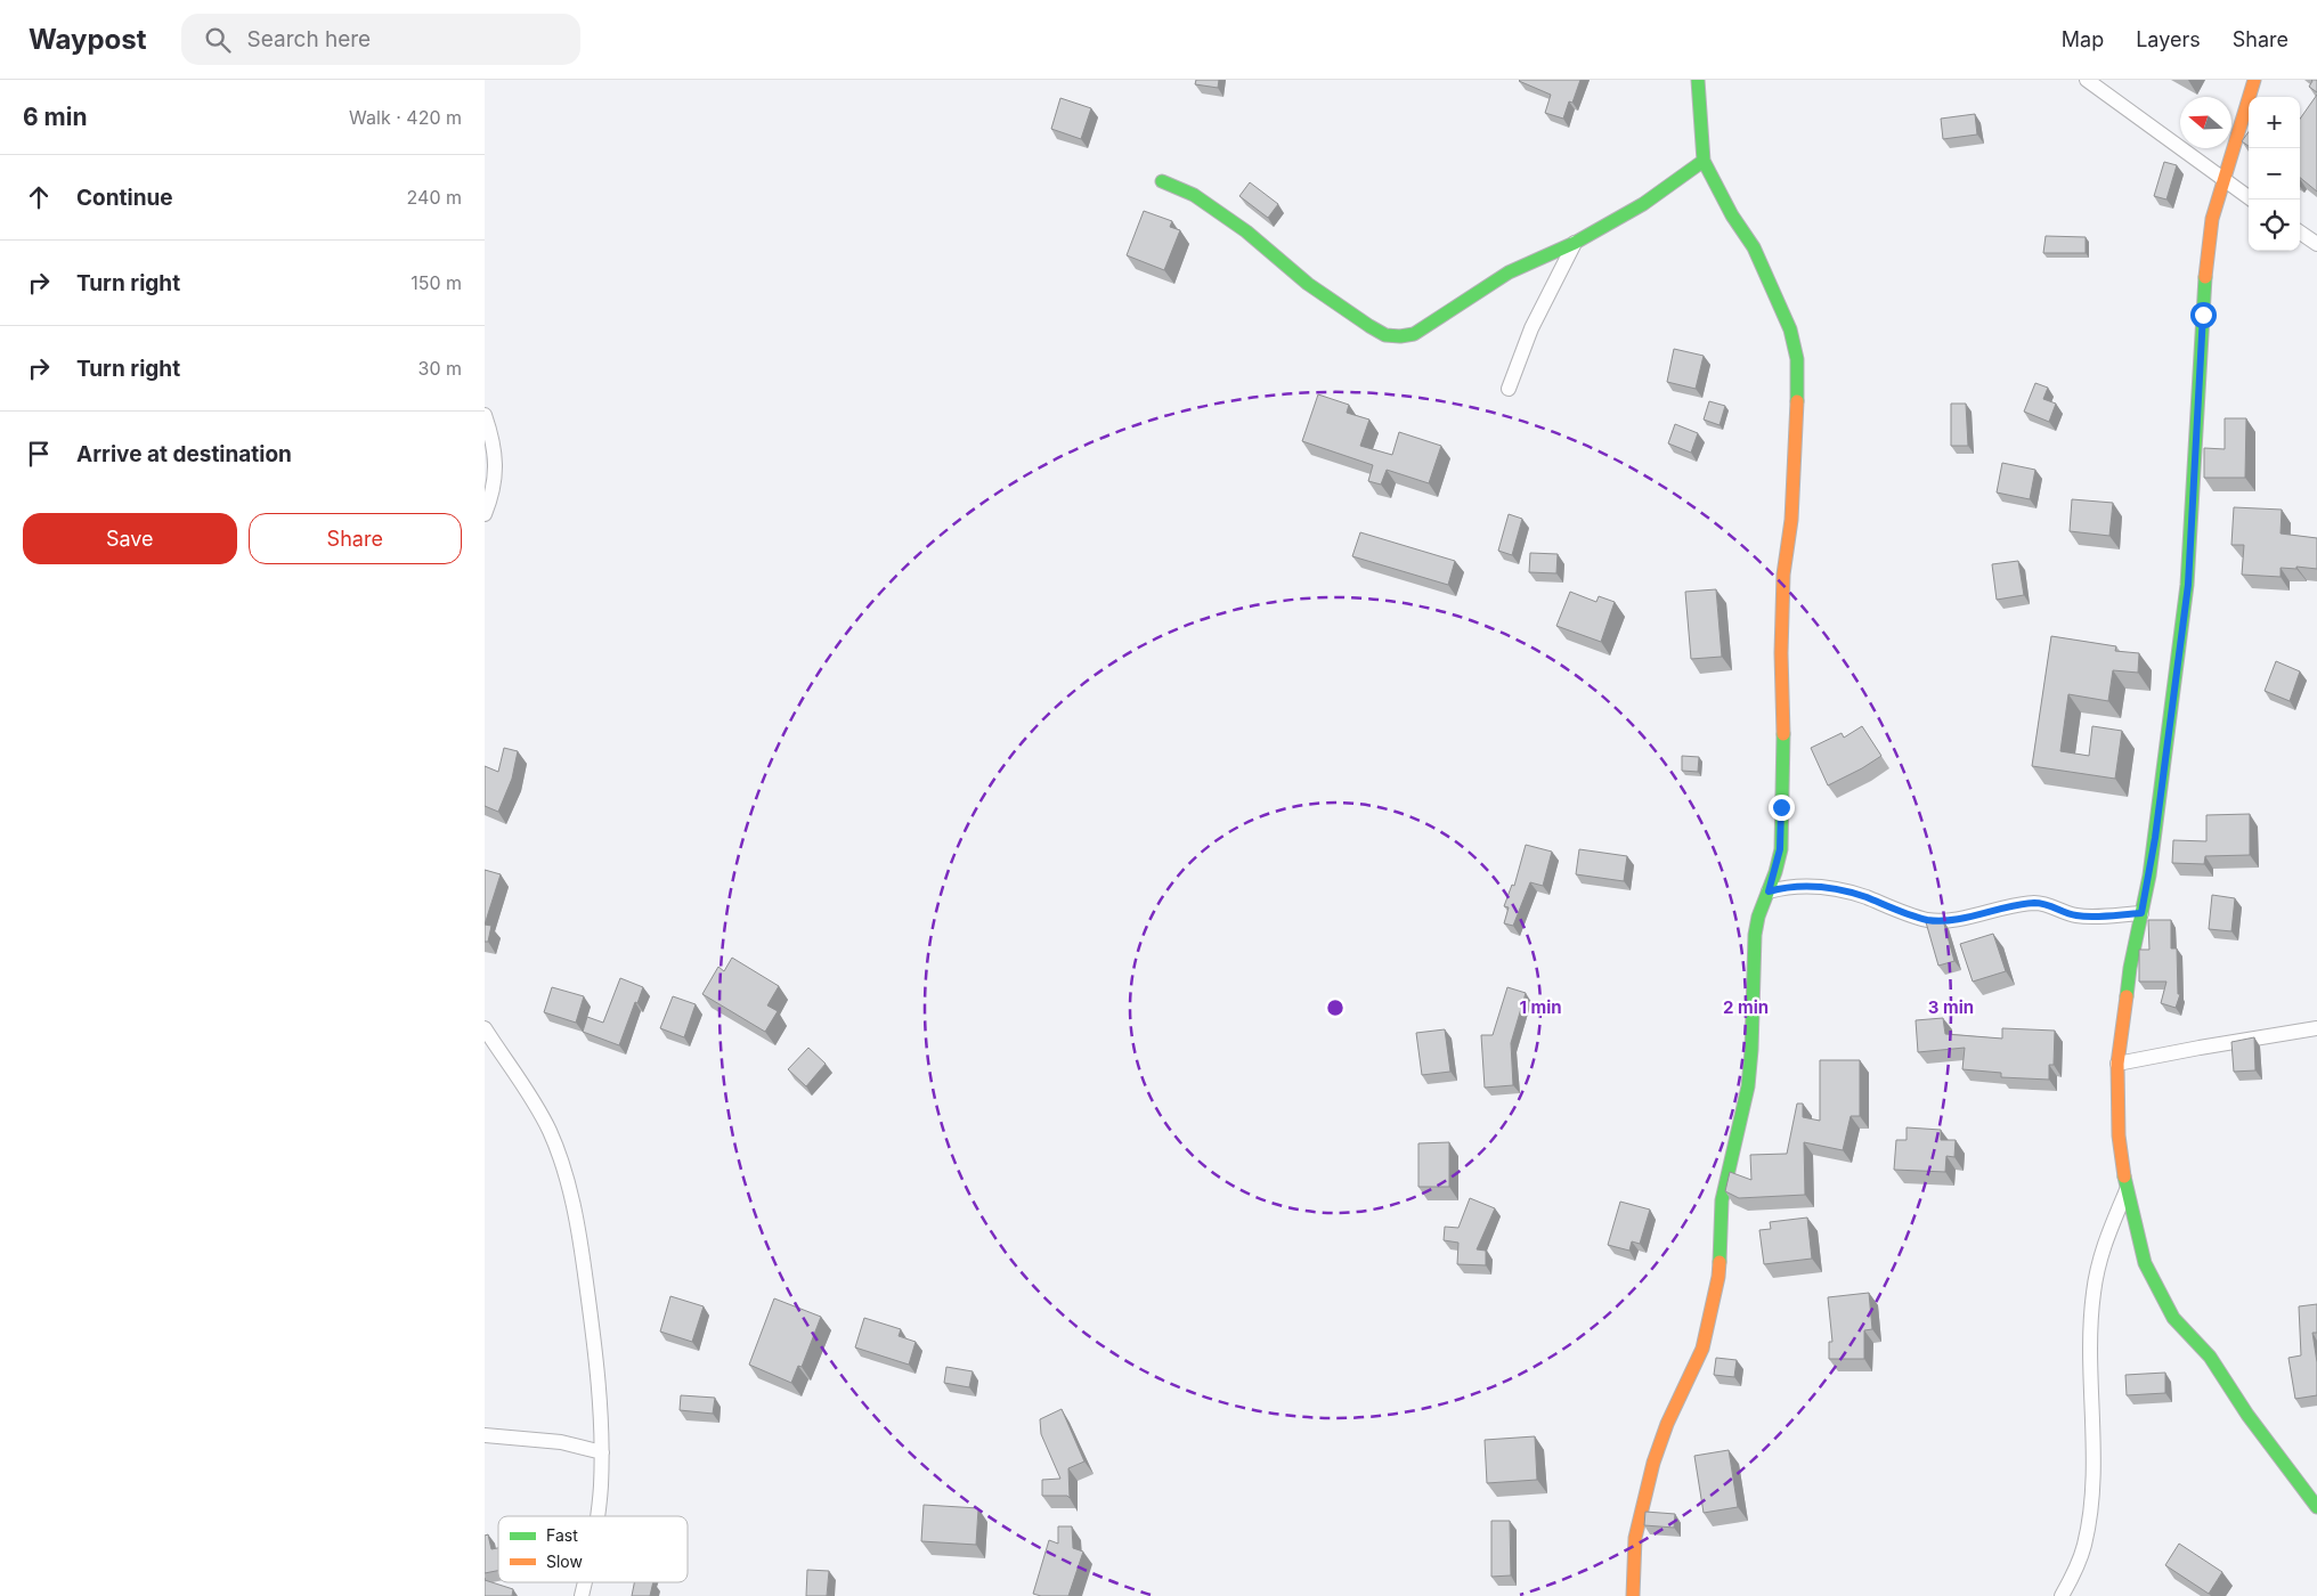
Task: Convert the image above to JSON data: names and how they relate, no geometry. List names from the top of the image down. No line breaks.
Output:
{"legend":["Fast","Slow"],"north":"left","page":{"header":"Waypost","search":"Search here","nav":["Map","Layers","Share"],"heading":["6 min","Walk · 420 m"],"map_buttons":["+","−"],"list":[["Continue","240 m"],["Turn right","150 m"],["Turn right","30 m"],"Arrive at destination"],"buttons":["Save","Share"]},"rings":["1 min","2 min","3 min"]}
